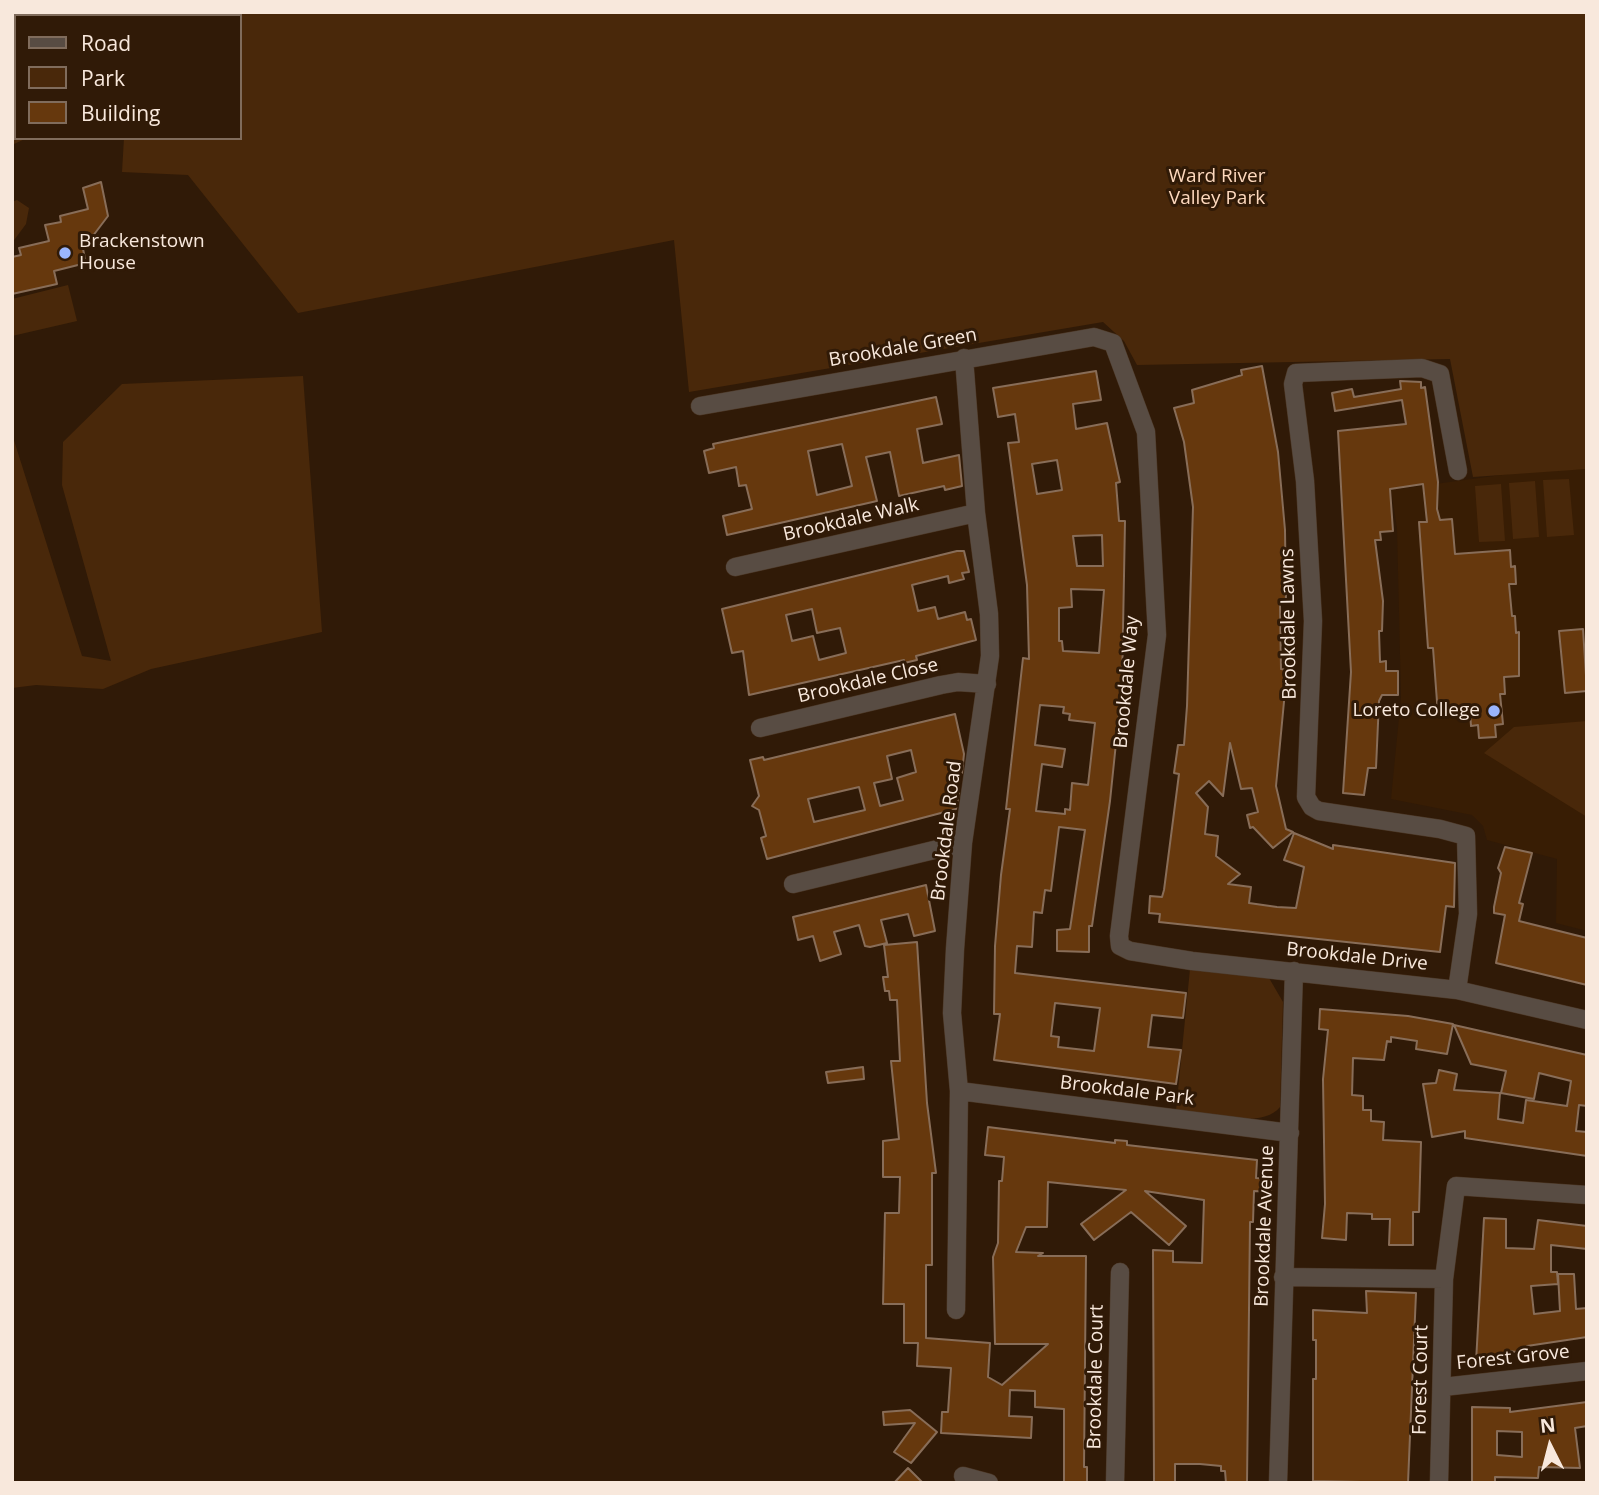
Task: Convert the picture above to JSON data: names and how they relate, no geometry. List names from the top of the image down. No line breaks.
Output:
{"streets":{"street":["Brookdale Green","Brookdale Walk","Brookdale Lawns","Brookdale Close","Brookdale Way","Brookdale Road","Brookdale Drive","Brookdale Park","Brookdale Avenue","Forest Grove","Brookdale Court","Forest Court"]},"crossings":[["Brookdale Green","Brookdale Way"],["Brookdale Green","Brookdale Road"],["Brookdale Walk","Brookdale Road"],["Brookdale Lawns","Brookdale Drive"],["Brookdale Close","Brookdale Road"],["Brookdale Way","Brookdale Drive"],["Brookdale Road","Brookdale Park"],["Brookdale Drive","Brookdale Avenue"],["Brookdale Park","Brookdale Avenue"],["Forest Grove","Forest Court"]],"parks":["Ward River Valley Park"],"places":["Brackenstown House","Loreto College"],"legend":["Road","Park","Building"],"north":"top"}
